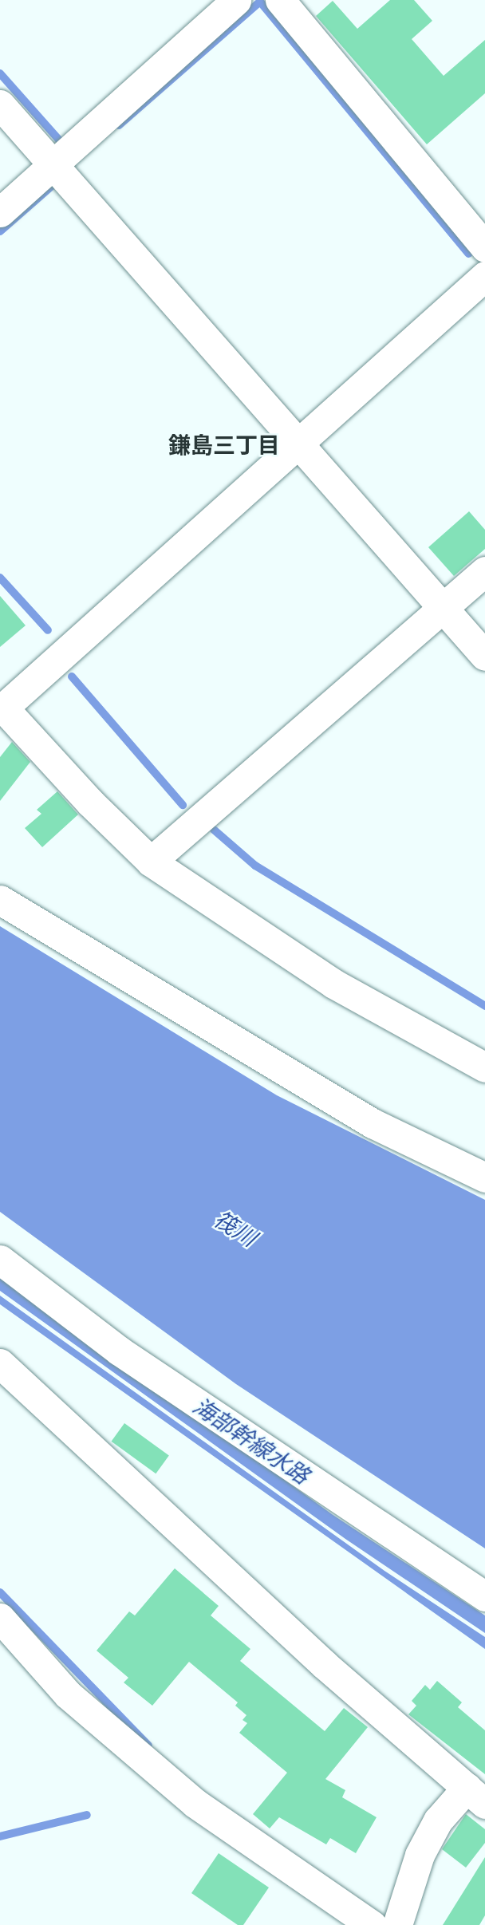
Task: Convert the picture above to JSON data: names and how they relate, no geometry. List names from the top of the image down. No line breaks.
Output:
{"districts":["鎌島三丁目"],"water":["筏川","海部幹線水路"]}
